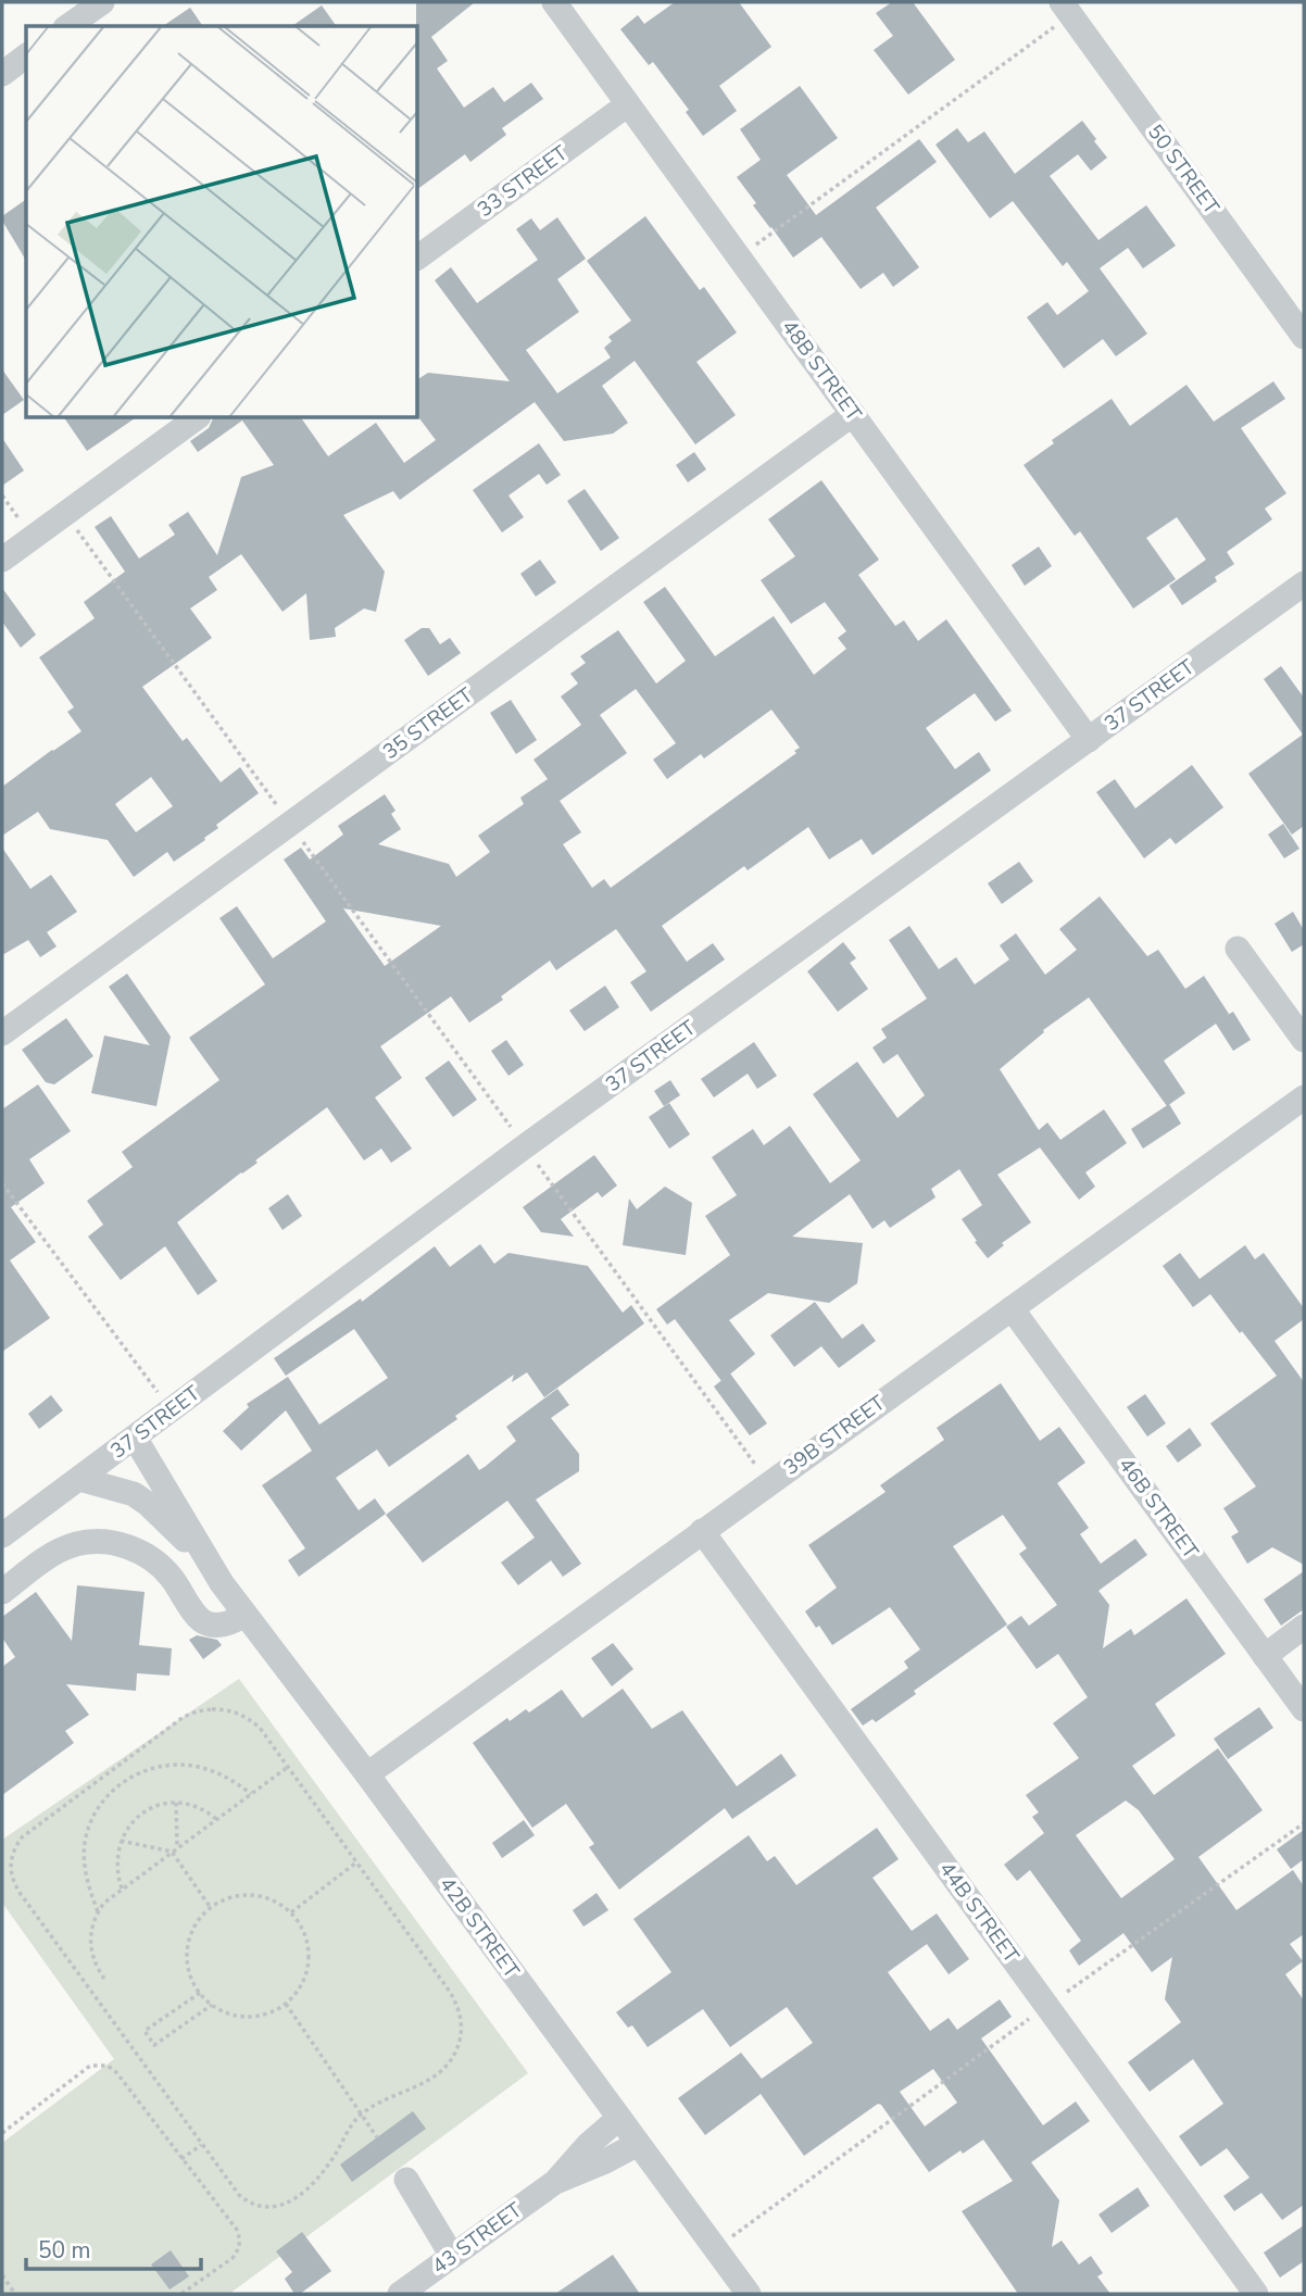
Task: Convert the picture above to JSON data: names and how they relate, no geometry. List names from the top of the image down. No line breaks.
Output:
{"streets":{"street":["50 STREET","33 STREET","48B STREET","37 STREET","35 STREET","39B STREET","46B STREET","44B STREET","42B STREET","43 STREET"]},"crossings":[["33 STREET","48B STREET"],["48B STREET","37 STREET"],["48B STREET","35 STREET"],["37 STREET","42B STREET"],["39B STREET","46B STREET"],["39B STREET","44B STREET"],["39B STREET","42B STREET"],["42B STREET","43 STREET"]],"scale_bar":"50 m"}
